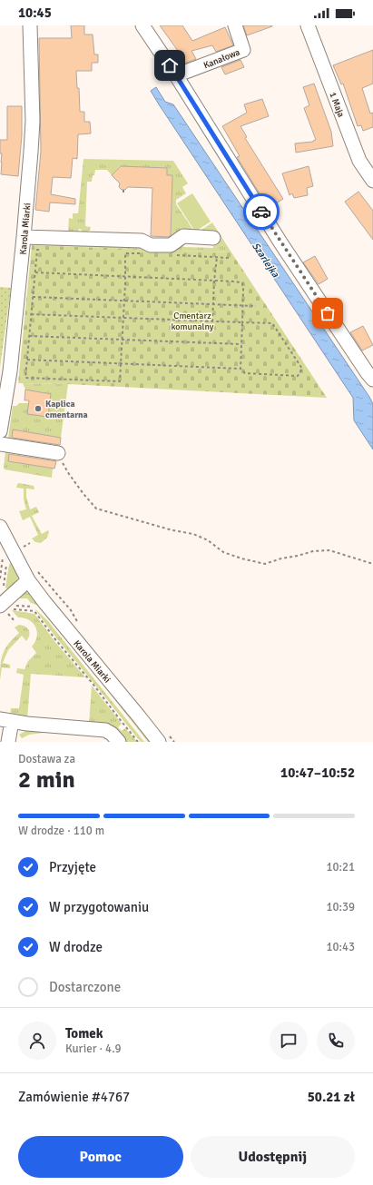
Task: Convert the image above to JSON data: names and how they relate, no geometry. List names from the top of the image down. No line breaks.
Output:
{"streets":{"street":["Kanałowa","1 Maja","Karola Miarki"]},"water":["Szarlejka"],"parks":["Cmentarz komunalny"],"places":["Kaplica cmentarna"],"page":{"status":"10:45","heading":["2 min","Dostawa za","10:47–10:52"],"panel":["Tomek","Kurier · 4.9","Zamówienie #4767","50.21 zł"],"bar":"W drodze · 110 m","list":[["Przyjęte","10:21"],["W przygotowaniu","10:39"],["W drodze","10:43"],"Dostarczone"],"buttons":["Pomoc","Udostępnij"]}}
